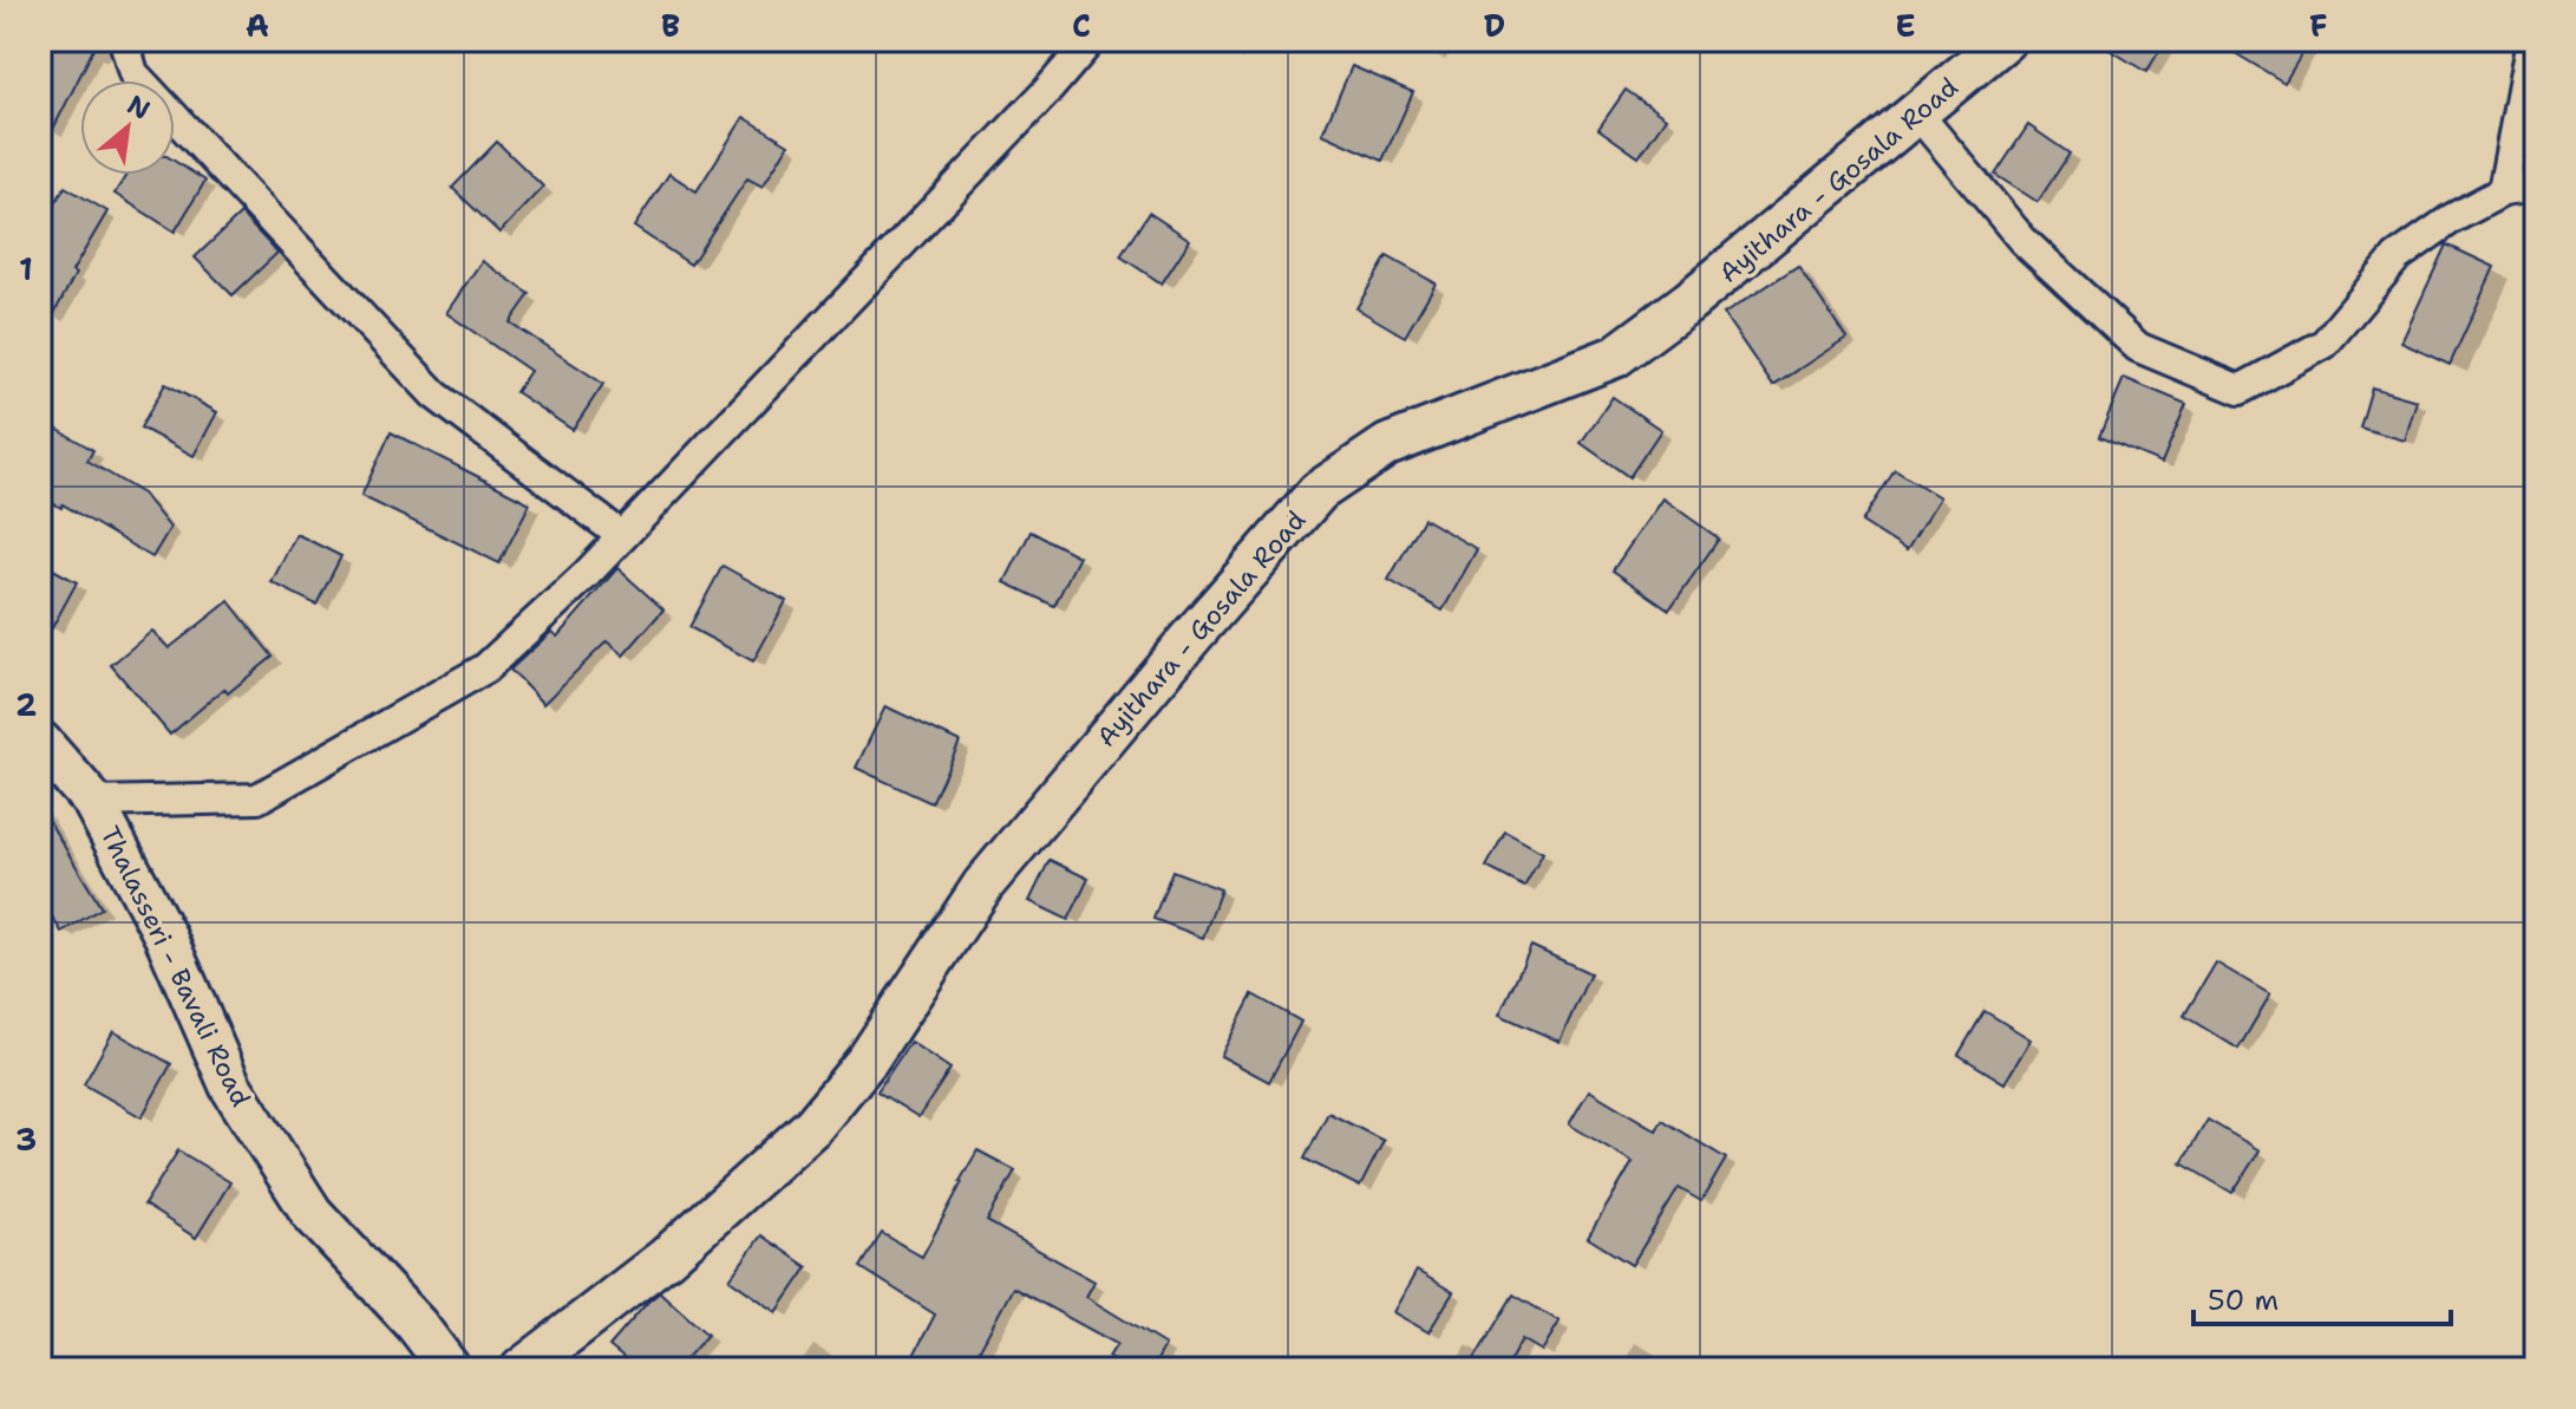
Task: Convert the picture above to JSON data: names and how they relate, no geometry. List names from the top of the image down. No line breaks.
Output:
{"streets":{"main road":["Ayithara - Gosala Road","Thalasseri - Bavali Road"]},"scale_bar":"50 m","north":"top right","grid":{"columns":["A","B","C","D","E","F"],"rows":["1","2","3"]}}
